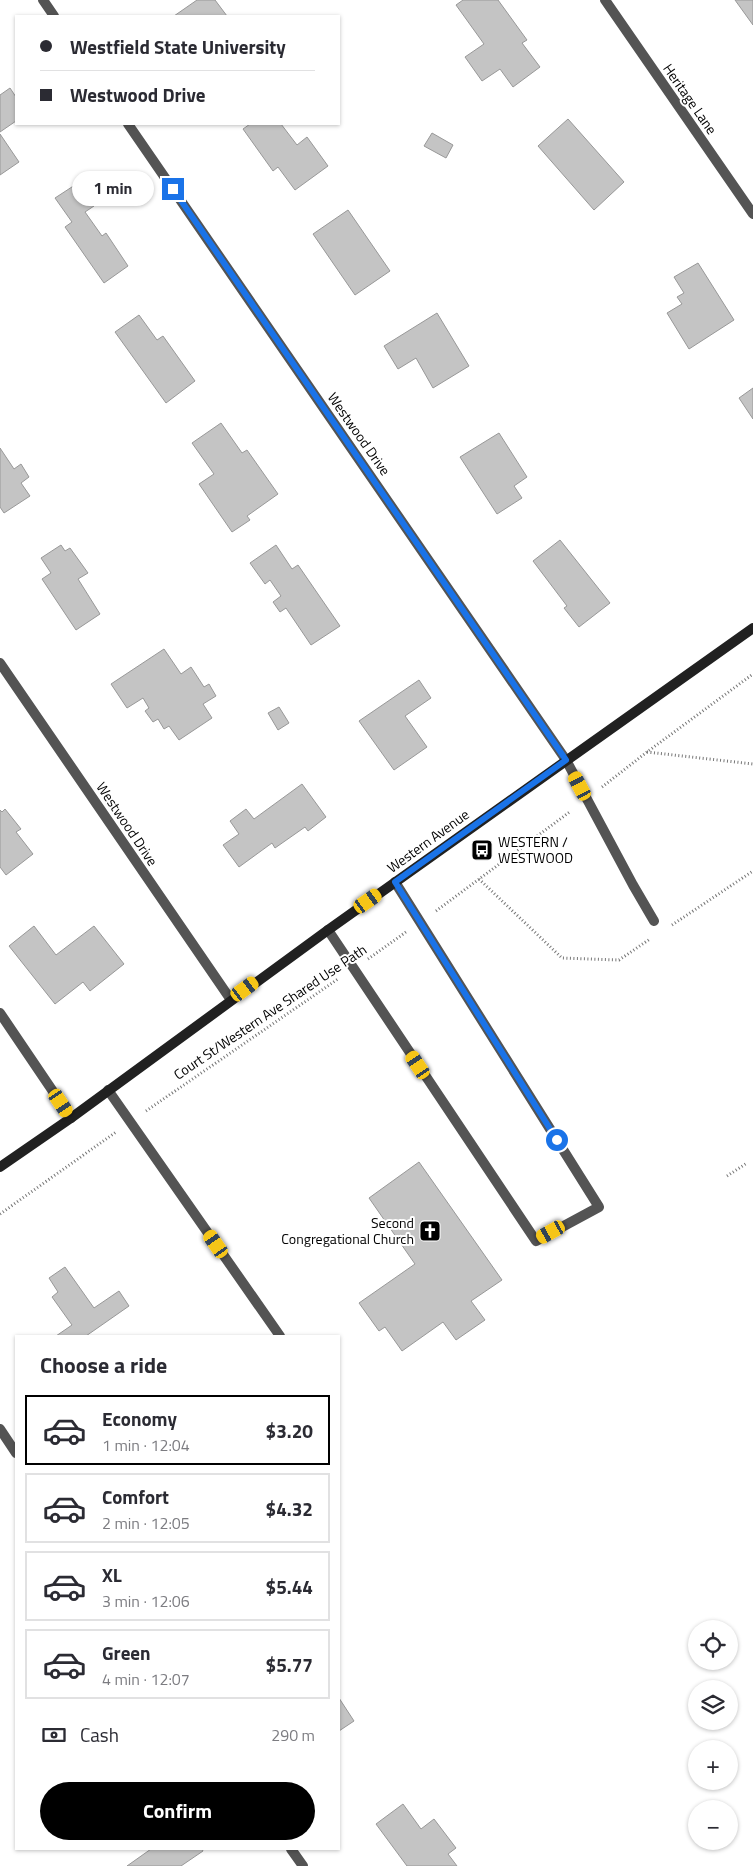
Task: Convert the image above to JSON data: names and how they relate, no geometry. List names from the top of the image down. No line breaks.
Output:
{"streets":{"main road":["Western Avenue"],"street":["Heritage Lane","Westwood Drive"],"path":["Court St/Western Ave Shared Use Path"]},"crossings":[["Westwood Drive","Western Avenue"]],"places":{"bus stop":["WESTERN / WESTWOOD"],"church":["Second Congregational Church"]},"page":{"banner":["Westfield State University","Westwood Drive"],"bubble":"1 min","heading":"Choose a ride","list":[{"name":"Economy","note":"1 min · 12:04","value":"$3.20"},{"name":"Comfort","note":"2 min · 12:05","value":"$4.32"},{"name":"XL","note":"3 min · 12:06","value":"$5.44"},{"name":"Green","note":"4 min · 12:07","value":"$5.77"}],"map_buttons":["+","−"],"pay":["Cash","290 m"],"buttons":"Confirm"}}
